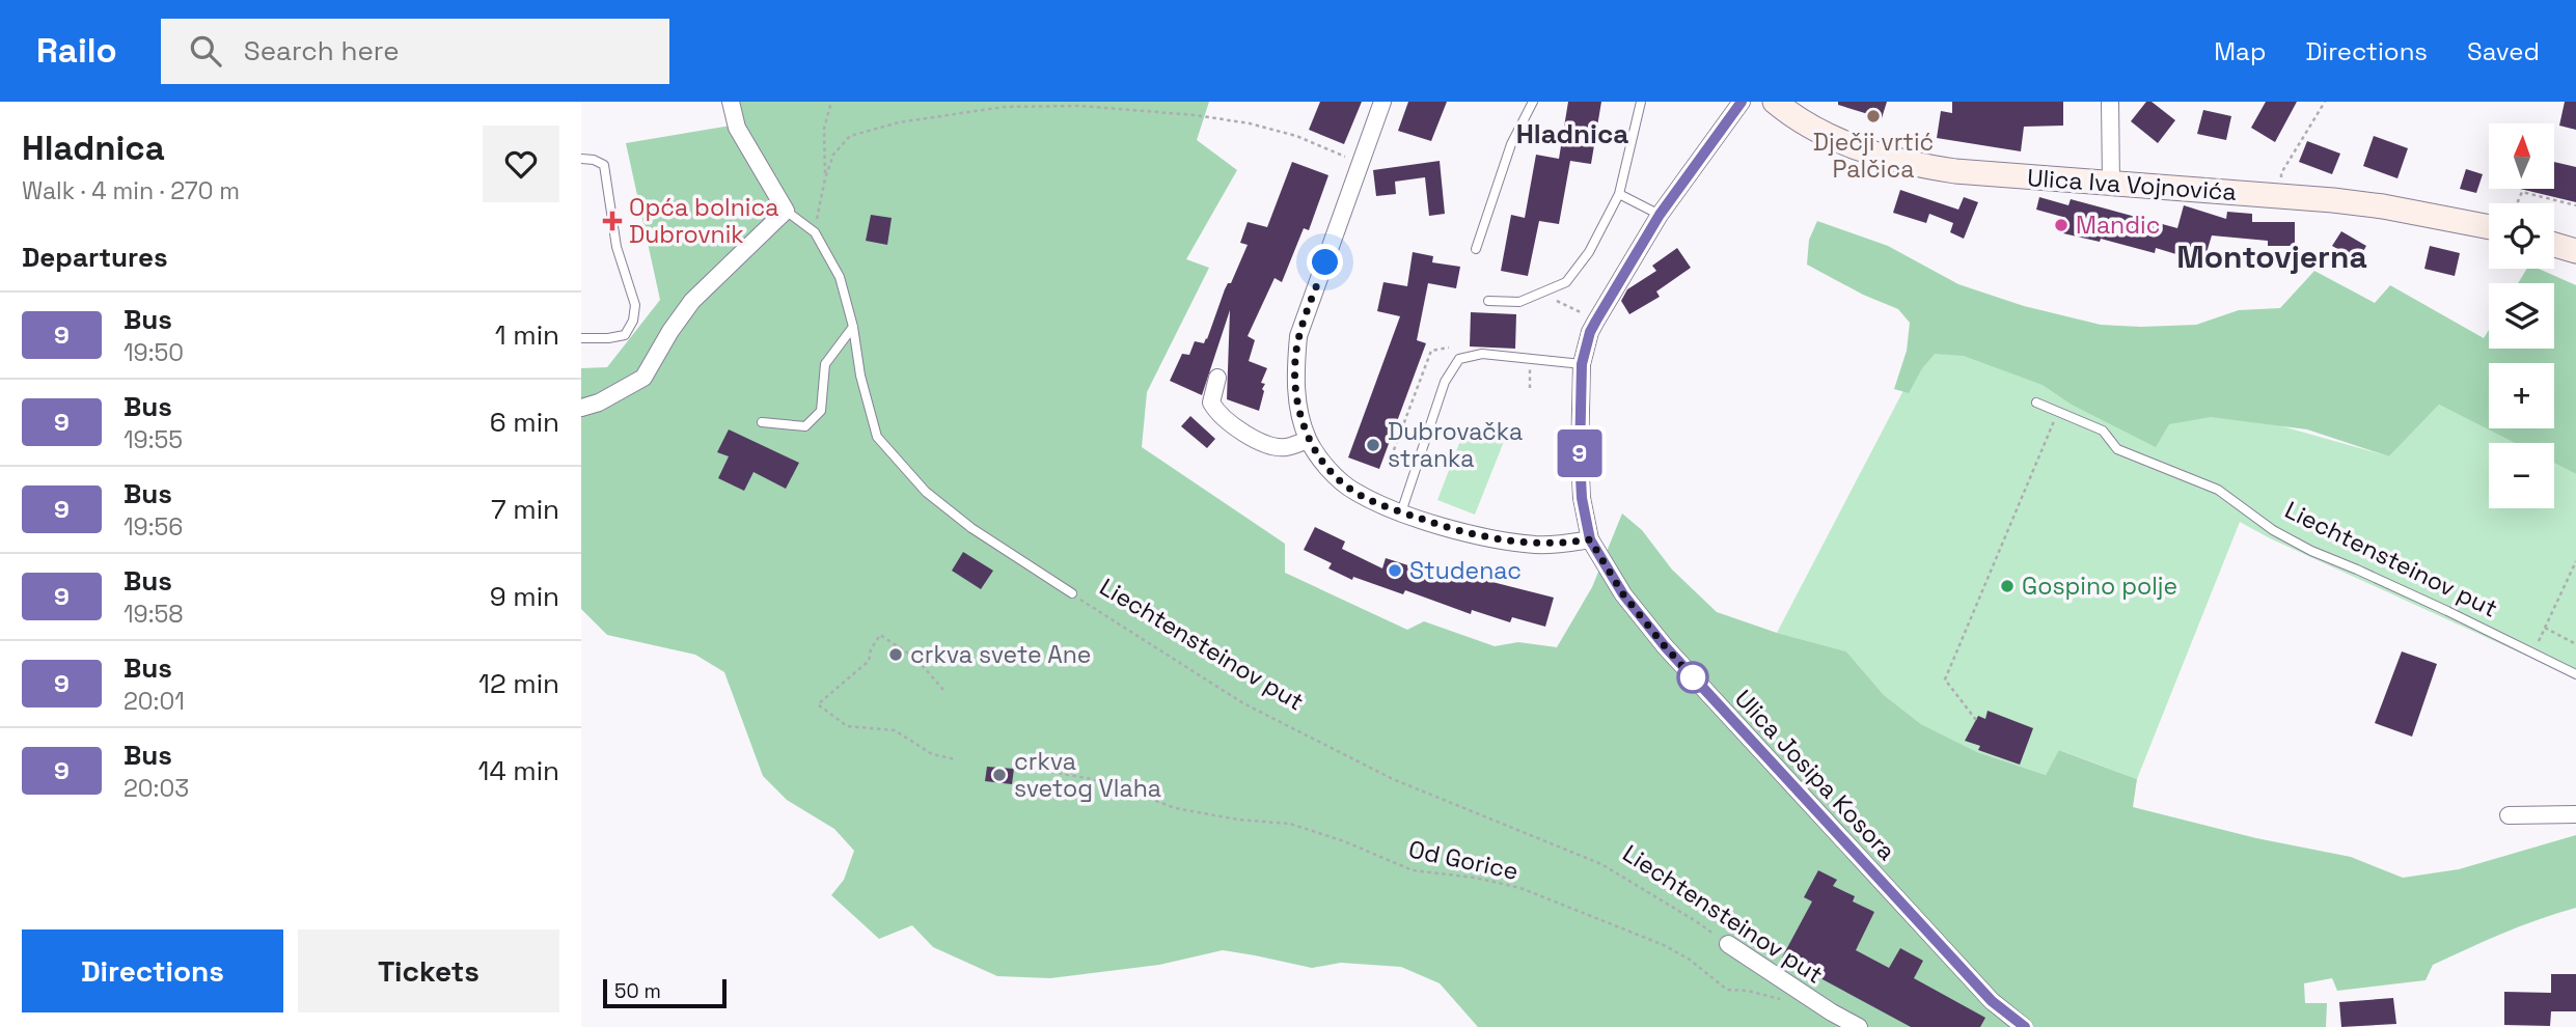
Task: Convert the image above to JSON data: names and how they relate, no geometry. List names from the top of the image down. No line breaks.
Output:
{"streets":{"main road":["Ulica Iva Vojnovića"],"street":["Liechtensteinov put","Ulica Josipa Kosora"],"path":["Od Gorice"]},"districts":["Hladnica","Montovjerna"],"places":{"other":["Dječji vrtić Palčica","Mandic","Dubrovačka stranka","Studenac","Gospino polje","crkva svete Ane","crkva svetog Vlaha"],"health":["Opća bolnica Dubrovnik"]},"lines":["bus line 9"],"scale_bar":"50 m","north":"top","page":{"header":"Railo","search":"Search here","nav":["Map","Directions","Saved"],"heading":[["Hladnica","Walk · 4 min · 270 m"],"Departures"],"on_map":"9","map_buttons":["+","−"],"list":[{"mark":"9","name":"Bus","note":"19:50","value":"1 min"},{"mark":"9","name":"Bus","note":"19:55","value":"6 min"},{"mark":"9","name":"Bus","note":"19:56","value":"7 min"},{"mark":"9","name":"Bus","note":"19:58","value":"9 min"},{"mark":"9","name":"Bus","note":"20:01","value":"12 min"},{"mark":"9","name":"Bus","note":"20:03","value":"14 min"}],"buttons":["Directions","Tickets"],"scale":"50 m"}}
